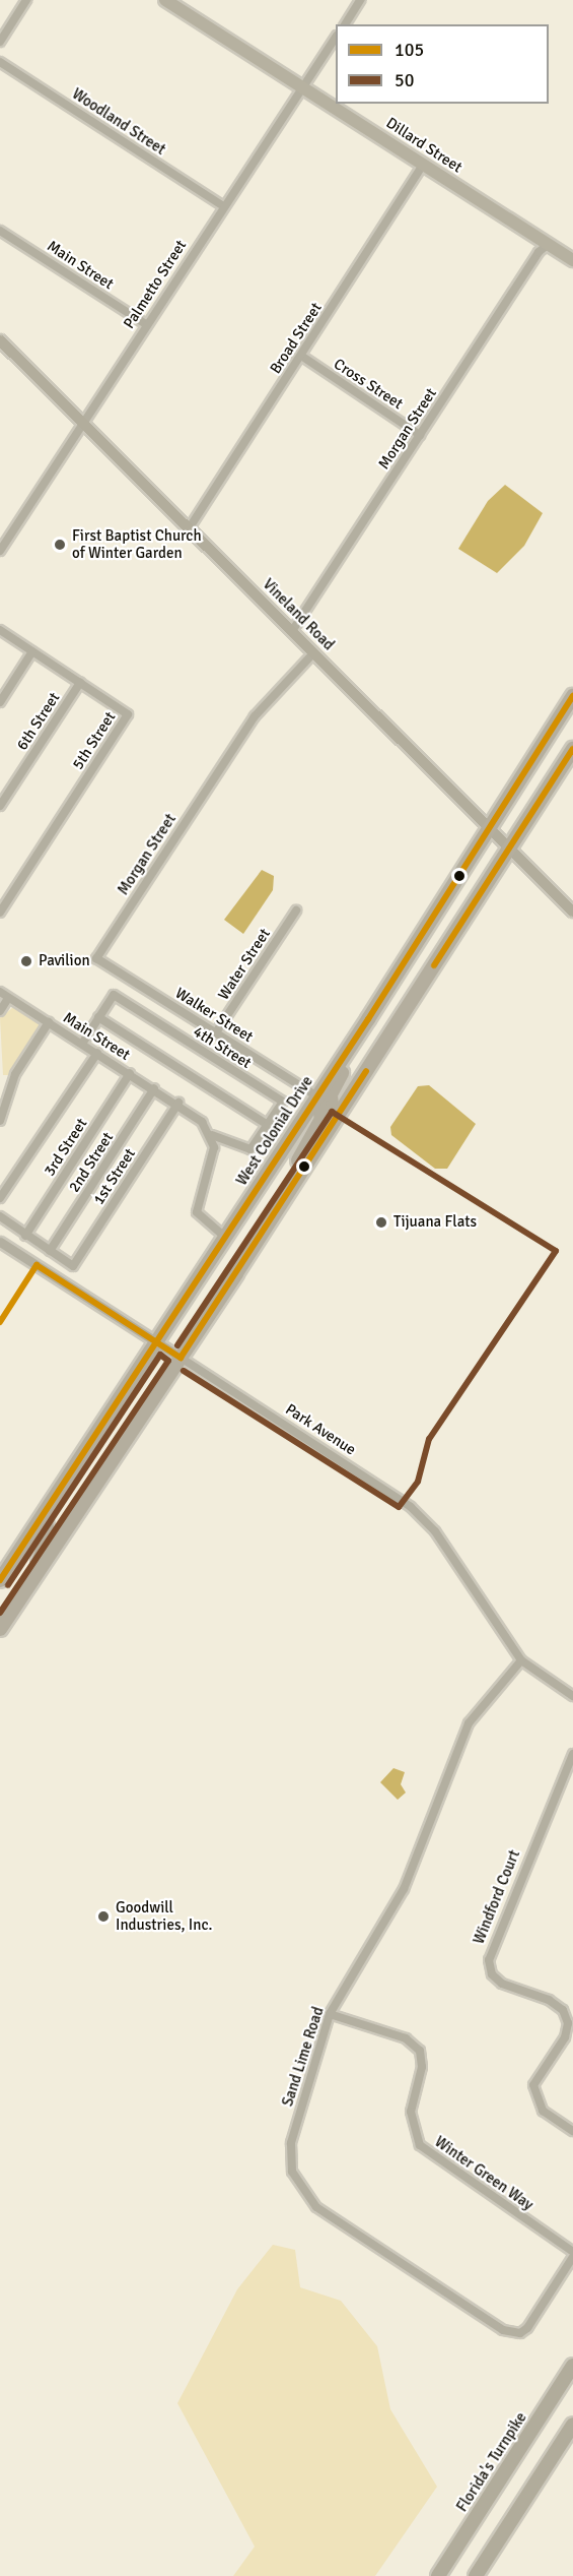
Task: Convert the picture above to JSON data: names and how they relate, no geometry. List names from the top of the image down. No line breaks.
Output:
{"streets":{"highway":["West Colonial Drive","Florida's Turnpike"],"main road":["Dillard Street","Vineland Road"],"street":["Woodland Street","Main Street","Palmetto Street","Broad Street","Cross Street","Morgan Street","6th Street","5th Street","Water Street","Walker Street","4th Street","3rd Street","2nd Street","1st Street","Park Avenue","Windford Court","Sand Lime Road","Winter Green Way"]},"crossings":[["Woodland Street","Palmetto Street"],["Dillard Street","Palmetto Street"],["Dillard Street","Broad Street"],["Dillard Street","Morgan Street"],["Main Street","Palmetto Street"],["Main Street","4th Street"],["Main Street","3rd Street"],["Main Street","2nd Street"],["Main Street","1st Street"],["Palmetto Street","Vineland Road"],["Broad Street","Cross Street"],["Broad Street","Vineland Road"],["Cross Street","Morgan Street"],["Morgan Street","Vineland Road"],["Morgan Street","Walker Street"],["Vineland Road","West Colonial Drive"],["6th Street","5th Street"],["Water Street","Walker Street"],["Walker Street","West Colonial Drive"],["West Colonial Drive","Park Avenue"],["2nd Street","1st Street"],["Park Avenue","Sand Lime Road"],["Sand Lime Road","Winter Green Way"]],"places":["First Baptist Church of Winter Garden","Pavilion","Tijuana Flats","Goodwill Industries, Inc."],"lines":["transit line 105","transit line 50"],"legend":["105","50"]}
